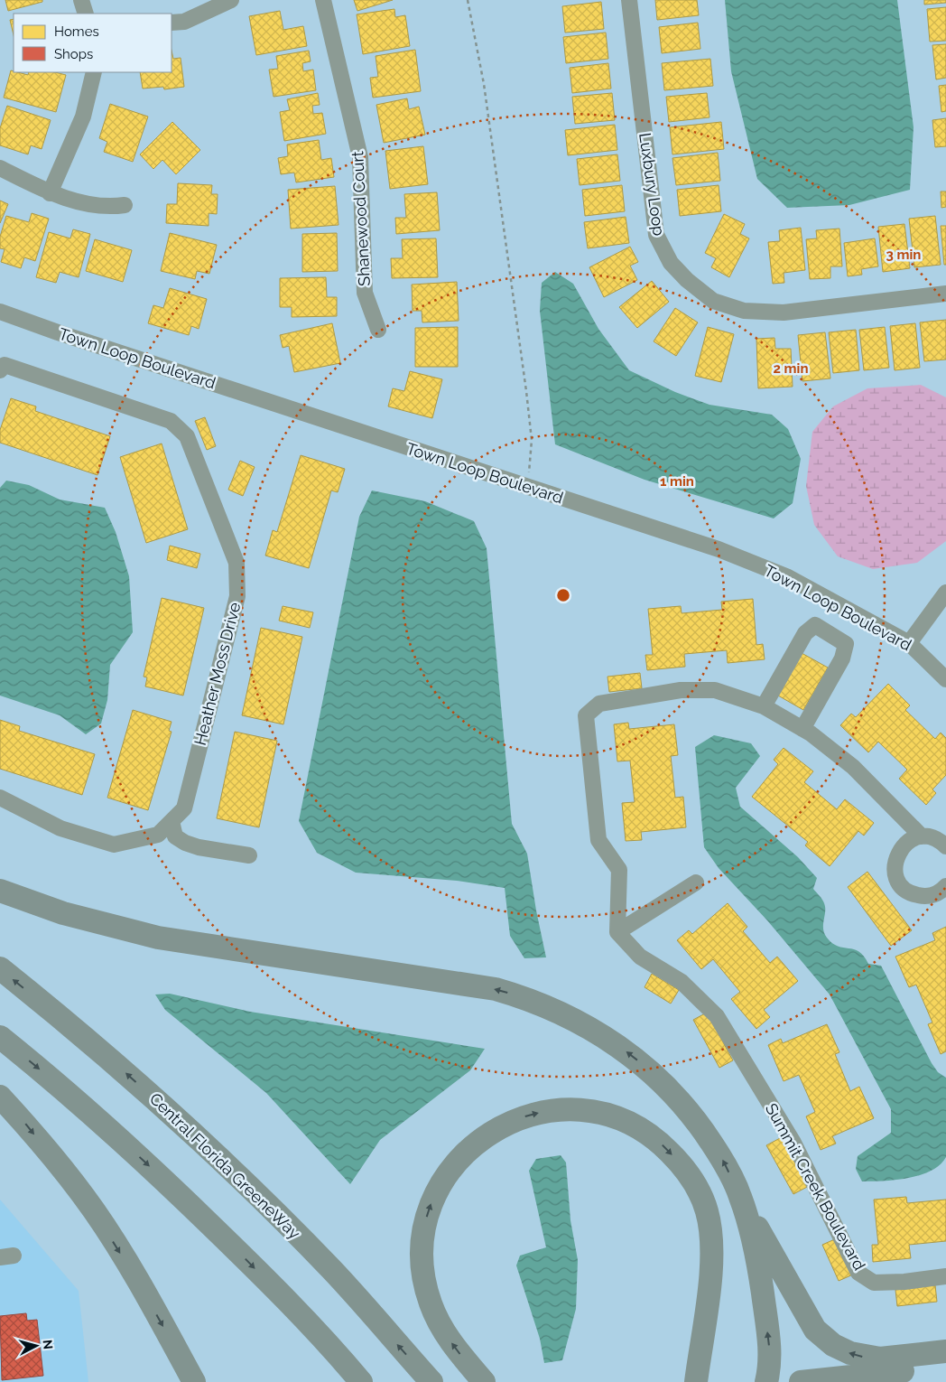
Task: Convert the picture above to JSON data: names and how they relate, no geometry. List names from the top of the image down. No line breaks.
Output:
{"streets":{"highway":["Central Florida GreeneWay"],"street":["Luxbury Loop","Shanewood Court","Town Loop Boulevard","Heather Moss Drive","Summit Creek Boulevard"]},"legend":["Homes","Shops"],"north":"right","rings":["3 min","2 min","1 min"]}
